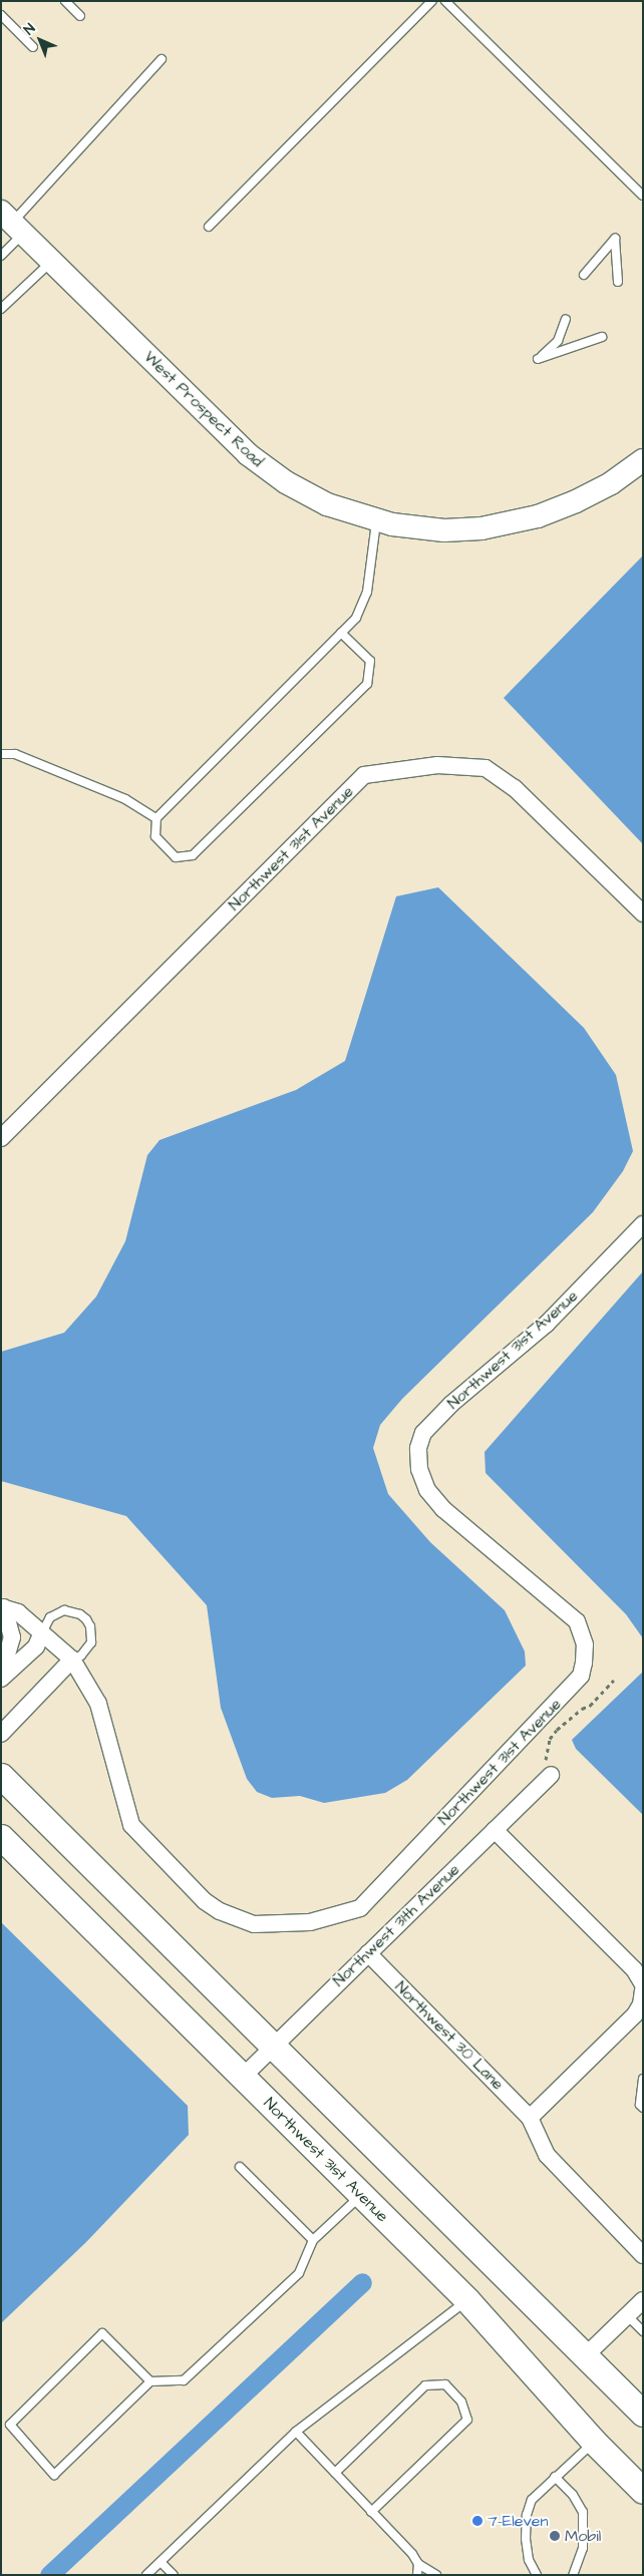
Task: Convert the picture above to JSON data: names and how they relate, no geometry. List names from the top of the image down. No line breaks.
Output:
{"streets":{"main road":["West Prospect Road","Northwest 31st Avenue"],"street":["Northwest 31th Avenue","Northwest 30 Lane"]},"crossings":[["Northwest 31st Avenue","Northwest 31th Avenue"],["Northwest 31th Avenue","Northwest 30 Lane"]],"places":["7-Eleven","Mobil"],"north":"top left"}
